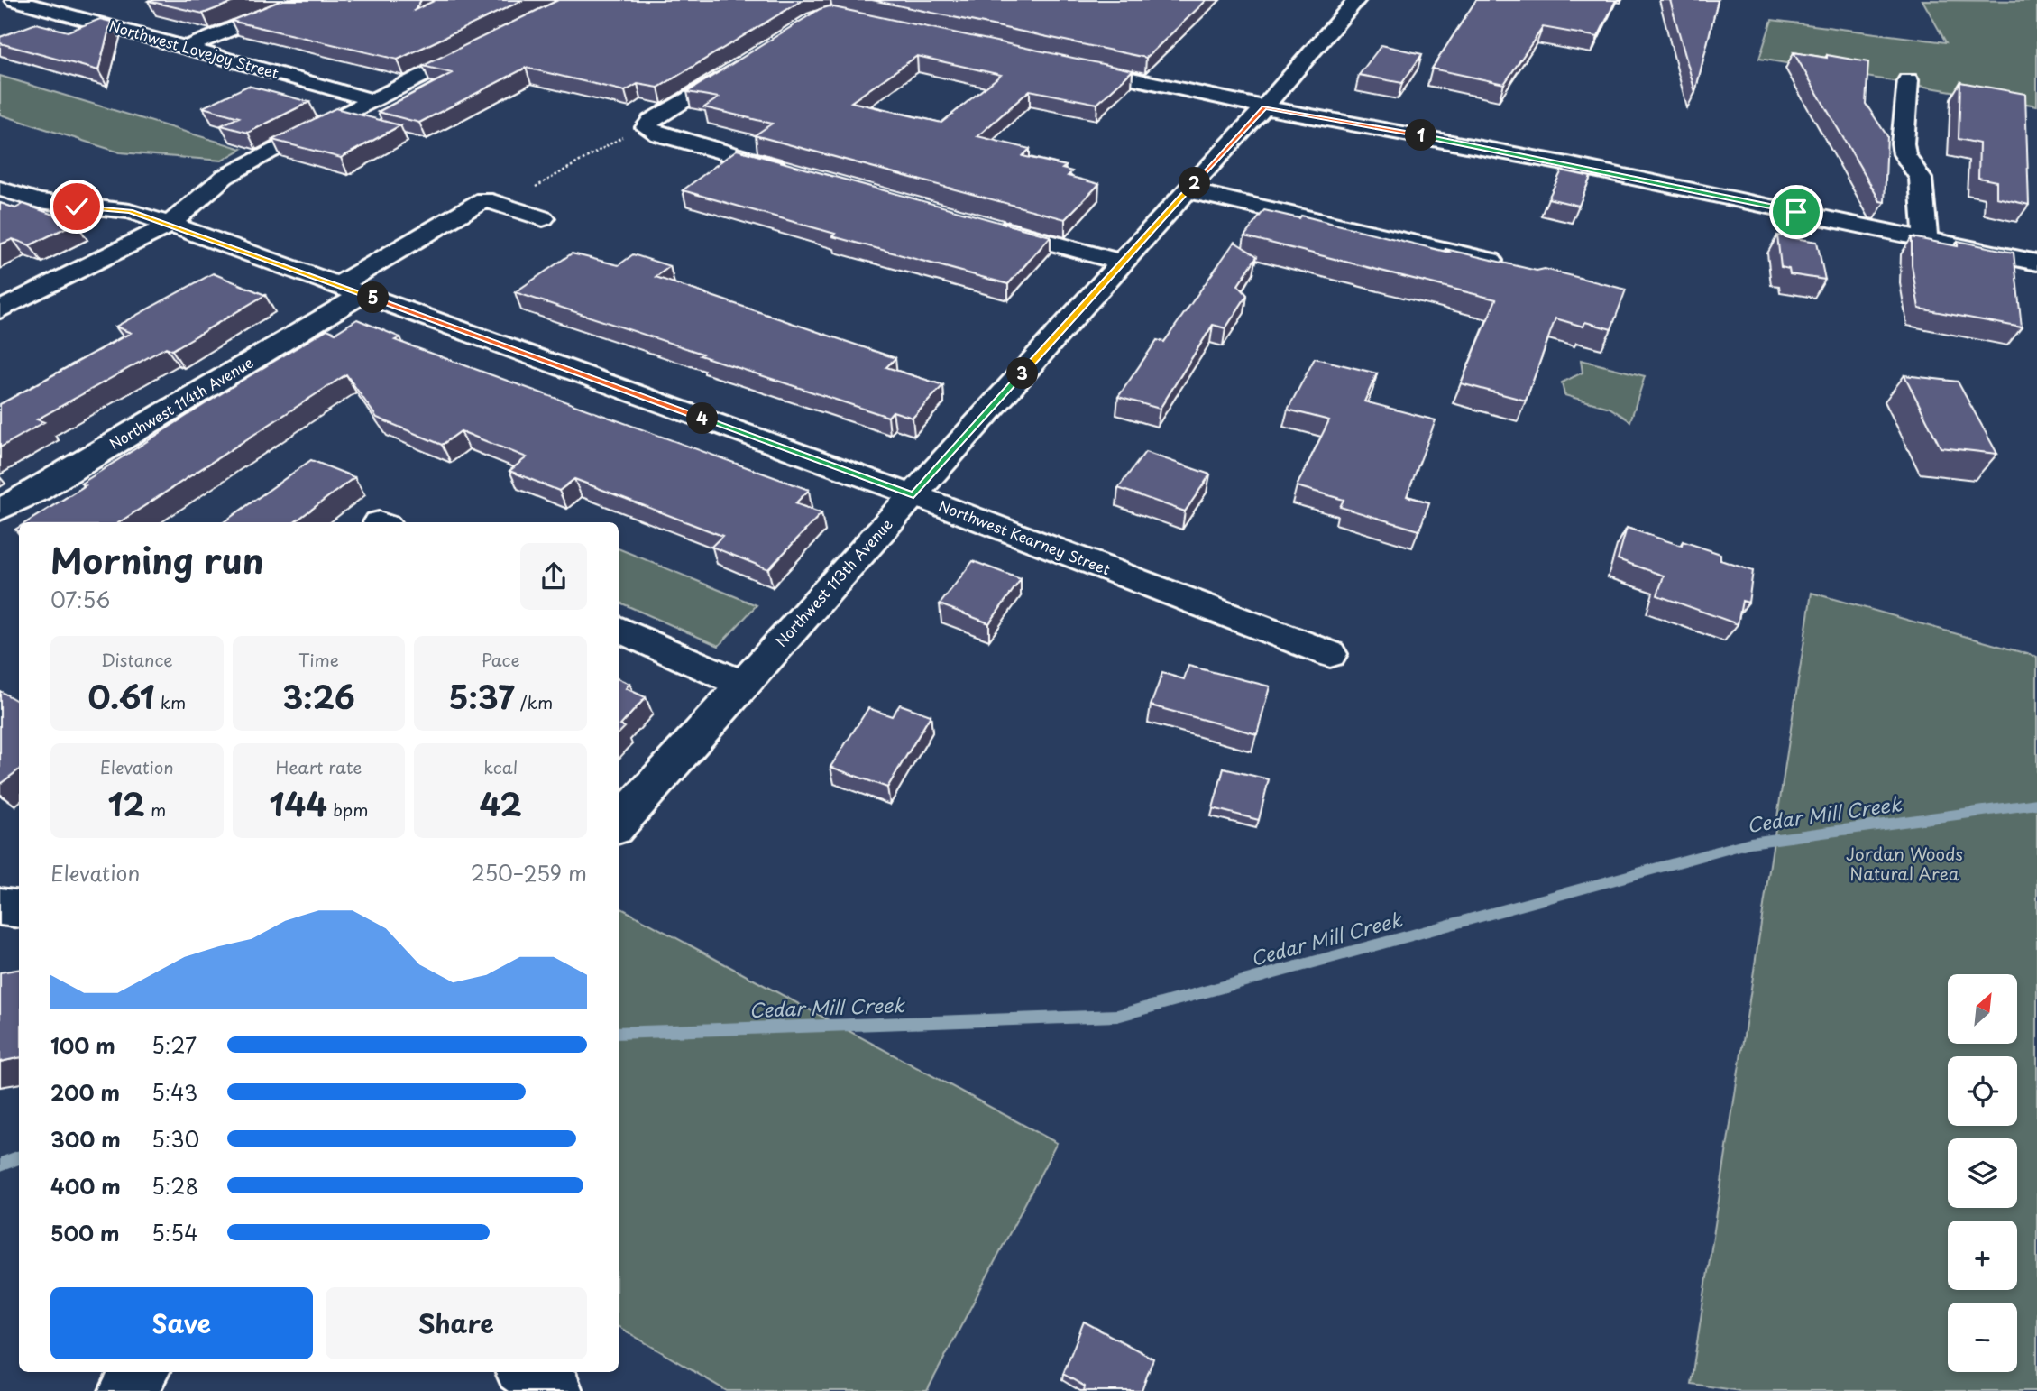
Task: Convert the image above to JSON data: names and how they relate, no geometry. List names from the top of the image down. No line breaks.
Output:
{"streets":{"street":["Northwest Lovejoy Street","Northwest 114th Avenue","Northwest Kearney Street","Northwest 113th Avenue"]},"crossings":[["Northwest 114th Avenue","Northwest Kearney Street"],["Northwest Kearney Street","Northwest 113th Avenue"]],"water":["Cedar Mill Creek"],"parks":["Jordan Woods Natural Area"],"north":"top right","page":{"pins":["1","2","5","3","4"],"heading":["Morning run","07:56"],"stats":[["Distance","0.61 km"],["Time","3:26"],["Pace","5:37 /km"],["Elevation","12 m"],["Heart rate","144 bpm"],["kcal","42"]],"chart":["Elevation","250–259 m"],"map_buttons":["+","−"],"list":[{"name":"100 m","note":"5:27"},{"name":"200 m","note":"5:43"},{"name":"300 m","note":"5:30"},{"name":"400 m","note":"5:28"},{"name":"500 m","note":"5:54"}],"buttons":["Save","Share"]}}
